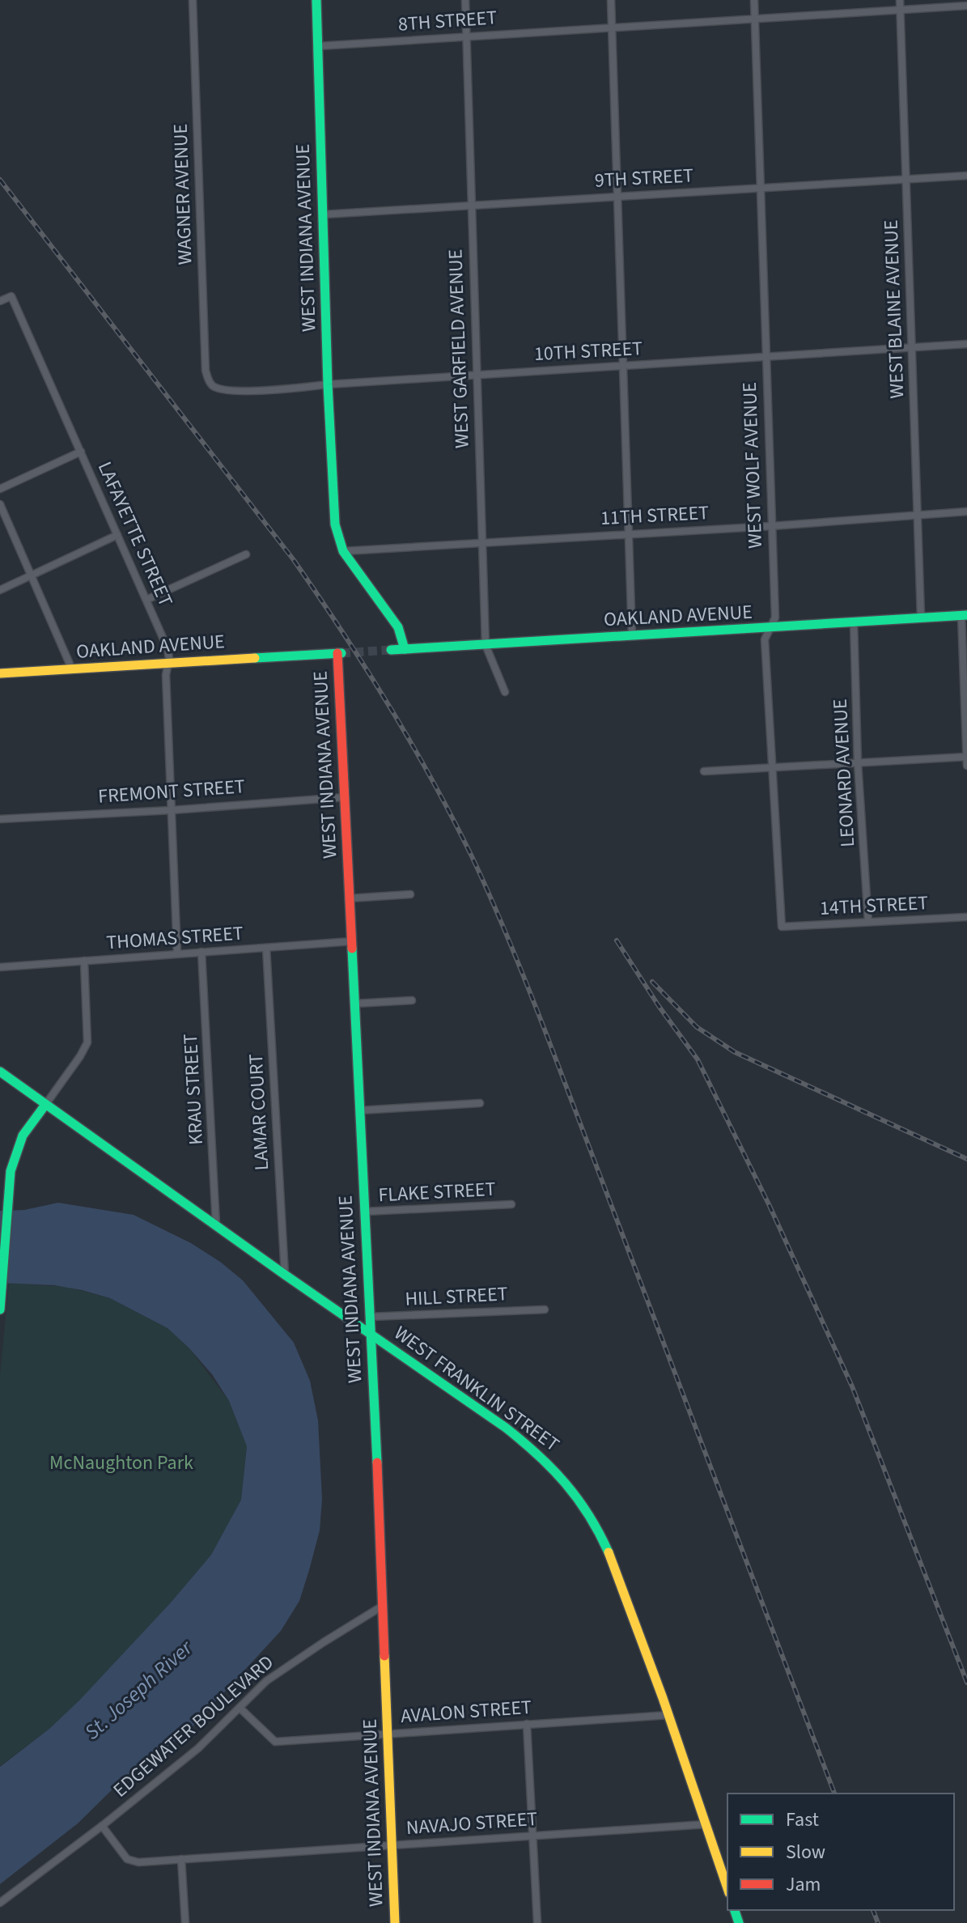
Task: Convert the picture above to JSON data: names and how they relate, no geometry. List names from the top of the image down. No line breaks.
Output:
{"streets":{"street":["8TH STREET","9TH STREET","WAGNER AVENUE","WEST INDIANA AVENUE","WEST BLAINE AVENUE","WEST GARFIELD AVENUE","10TH STREET","WEST WOLF AVENUE","11TH STREET","LAFAYETTE STREET","OAKLAND AVENUE","LEONARD AVENUE","FREMONT STREET","14TH STREET","THOMAS STREET","KRAU STREET","LAMAR COURT","FLAKE STREET","HILL STREET","WEST FRANKLIN STREET","AVALON STREET","EDGEWATER BOULEVARD","NAVAJO STREET"]},"crossings":[["8TH STREET","WEST INDIANA AVENUE"],["8TH STREET","WEST BLAINE AVENUE"],["8TH STREET","WEST GARFIELD AVENUE"],["8TH STREET","WEST WOLF AVENUE"],["9TH STREET","WEST INDIANA AVENUE"],["9TH STREET","WEST BLAINE AVENUE"],["9TH STREET","WEST GARFIELD AVENUE"],["9TH STREET","WEST WOLF AVENUE"],["WAGNER AVENUE","10TH STREET"],["WEST INDIANA AVENUE","10TH STREET"],["WEST INDIANA AVENUE","11TH STREET"],["WEST INDIANA AVENUE","OAKLAND AVENUE"],["WEST INDIANA AVENUE","FREMONT STREET"],["WEST INDIANA AVENUE","THOMAS STREET"],["WEST INDIANA AVENUE","FLAKE STREET"],["WEST INDIANA AVENUE","HILL STREET"],["WEST INDIANA AVENUE","WEST FRANKLIN STREET"],["WEST INDIANA AVENUE","AVALON STREET"],["WEST INDIANA AVENUE","EDGEWATER BOULEVARD"],["WEST INDIANA AVENUE","NAVAJO STREET"],["WEST BLAINE AVENUE","10TH STREET"],["WEST BLAINE AVENUE","11TH STREET"],["WEST BLAINE AVENUE","OAKLAND AVENUE"],["WEST GARFIELD AVENUE","10TH STREET"],["WEST GARFIELD AVENUE","11TH STREET"],["WEST GARFIELD AVENUE","OAKLAND AVENUE"],["10TH STREET","WEST WOLF AVENUE"],["WEST WOLF AVENUE","11TH STREET"],["WEST WOLF AVENUE","OAKLAND AVENUE"],["WEST WOLF AVENUE","14TH STREET"],["LAFAYETTE STREET","OAKLAND AVENUE"],["LAFAYETTE STREET","FREMONT STREET"],["LAFAYETTE STREET","THOMAS STREET"],["OAKLAND AVENUE","LEONARD AVENUE"],["LEONARD AVENUE","14TH STREET"],["THOMAS STREET","KRAU STREET"],["THOMAS STREET","LAMAR COURT"],["KRAU STREET","WEST FRANKLIN STREET"],["LAMAR COURT","WEST FRANKLIN STREET"],["WEST FRANKLIN STREET","AVALON STREET"],["WEST FRANKLIN STREET","NAVAJO STREET"],["AVALON STREET","EDGEWATER BOULEVARD"],["EDGEWATER BOULEVARD","NAVAJO STREET"]],"water":["St. Joseph River"],"parks":["McNaughton Park"],"legend":["Fast","Slow","Jam"]}
